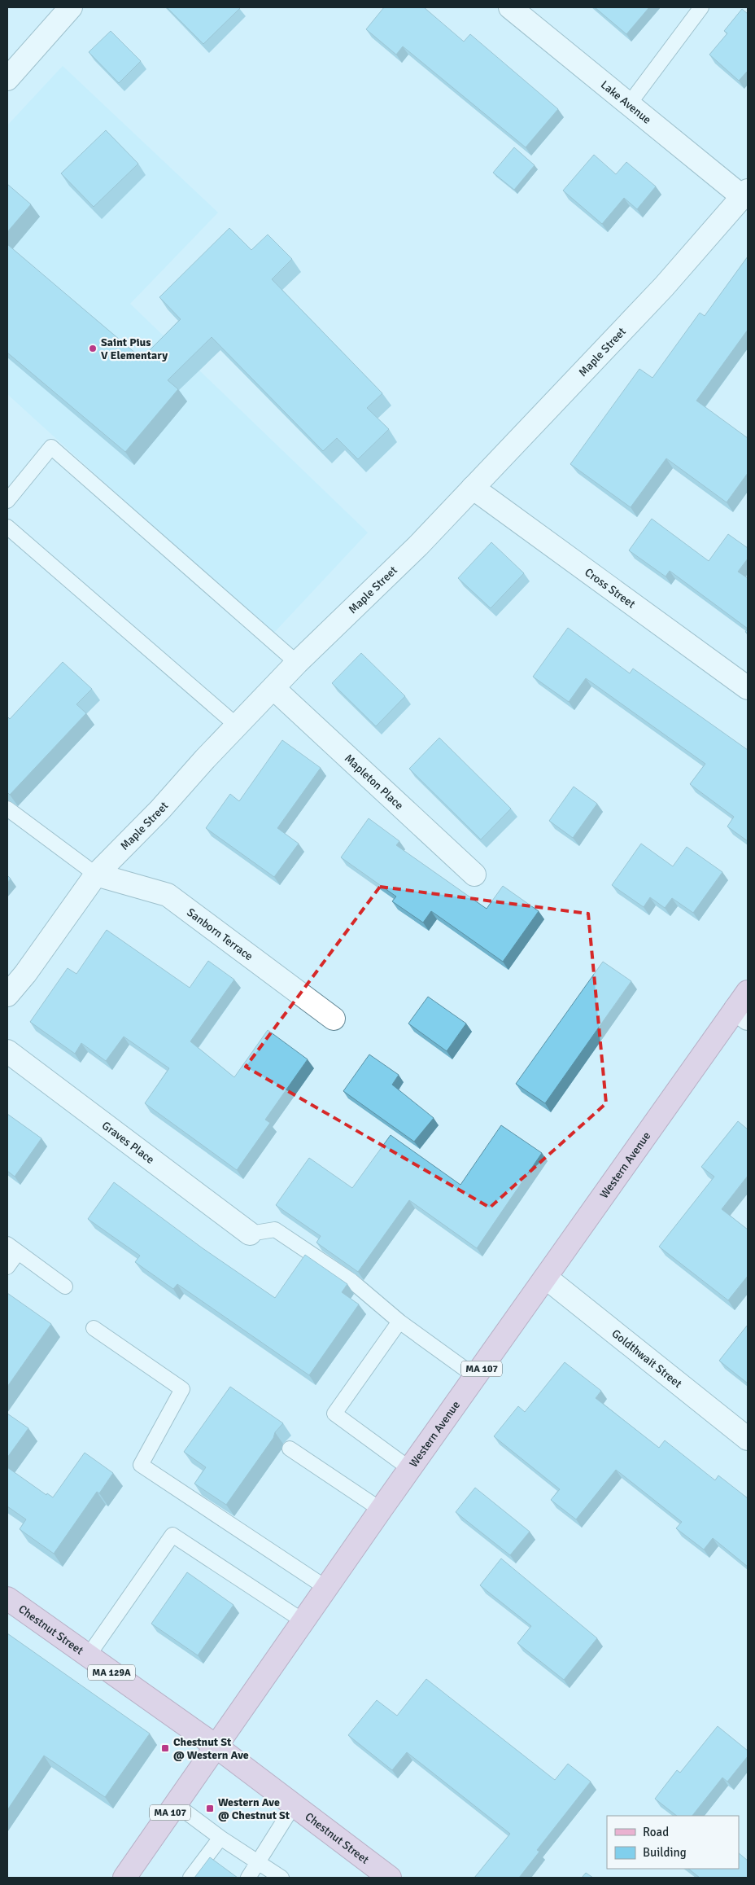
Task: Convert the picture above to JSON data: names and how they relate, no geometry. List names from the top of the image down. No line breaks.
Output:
{"streets":{"main road":["Western Avenue","MA 107","Chestnut Street","MA 129A"],"street":["Lake Avenue","Maple Street","Cross Street","Mapleton Place","Sanborn Terrace","Graves Place","Goldthwait Street"]},"crossings":[["Lake Avenue","Maple Street"],["Maple Street","Cross Street"],["Maple Street","Mapleton Place"],["Maple Street","Sanborn Terrace"],["Western Avenue","Goldthwait Street"],["Western Avenue","Chestnut Street"]],"places":{"other":["Saint Pius V Elementary"],"transit":["Chestnut St @ Western Ave","Western Ave @ Chestnut St"]},"legend":["Road","Building"]}
